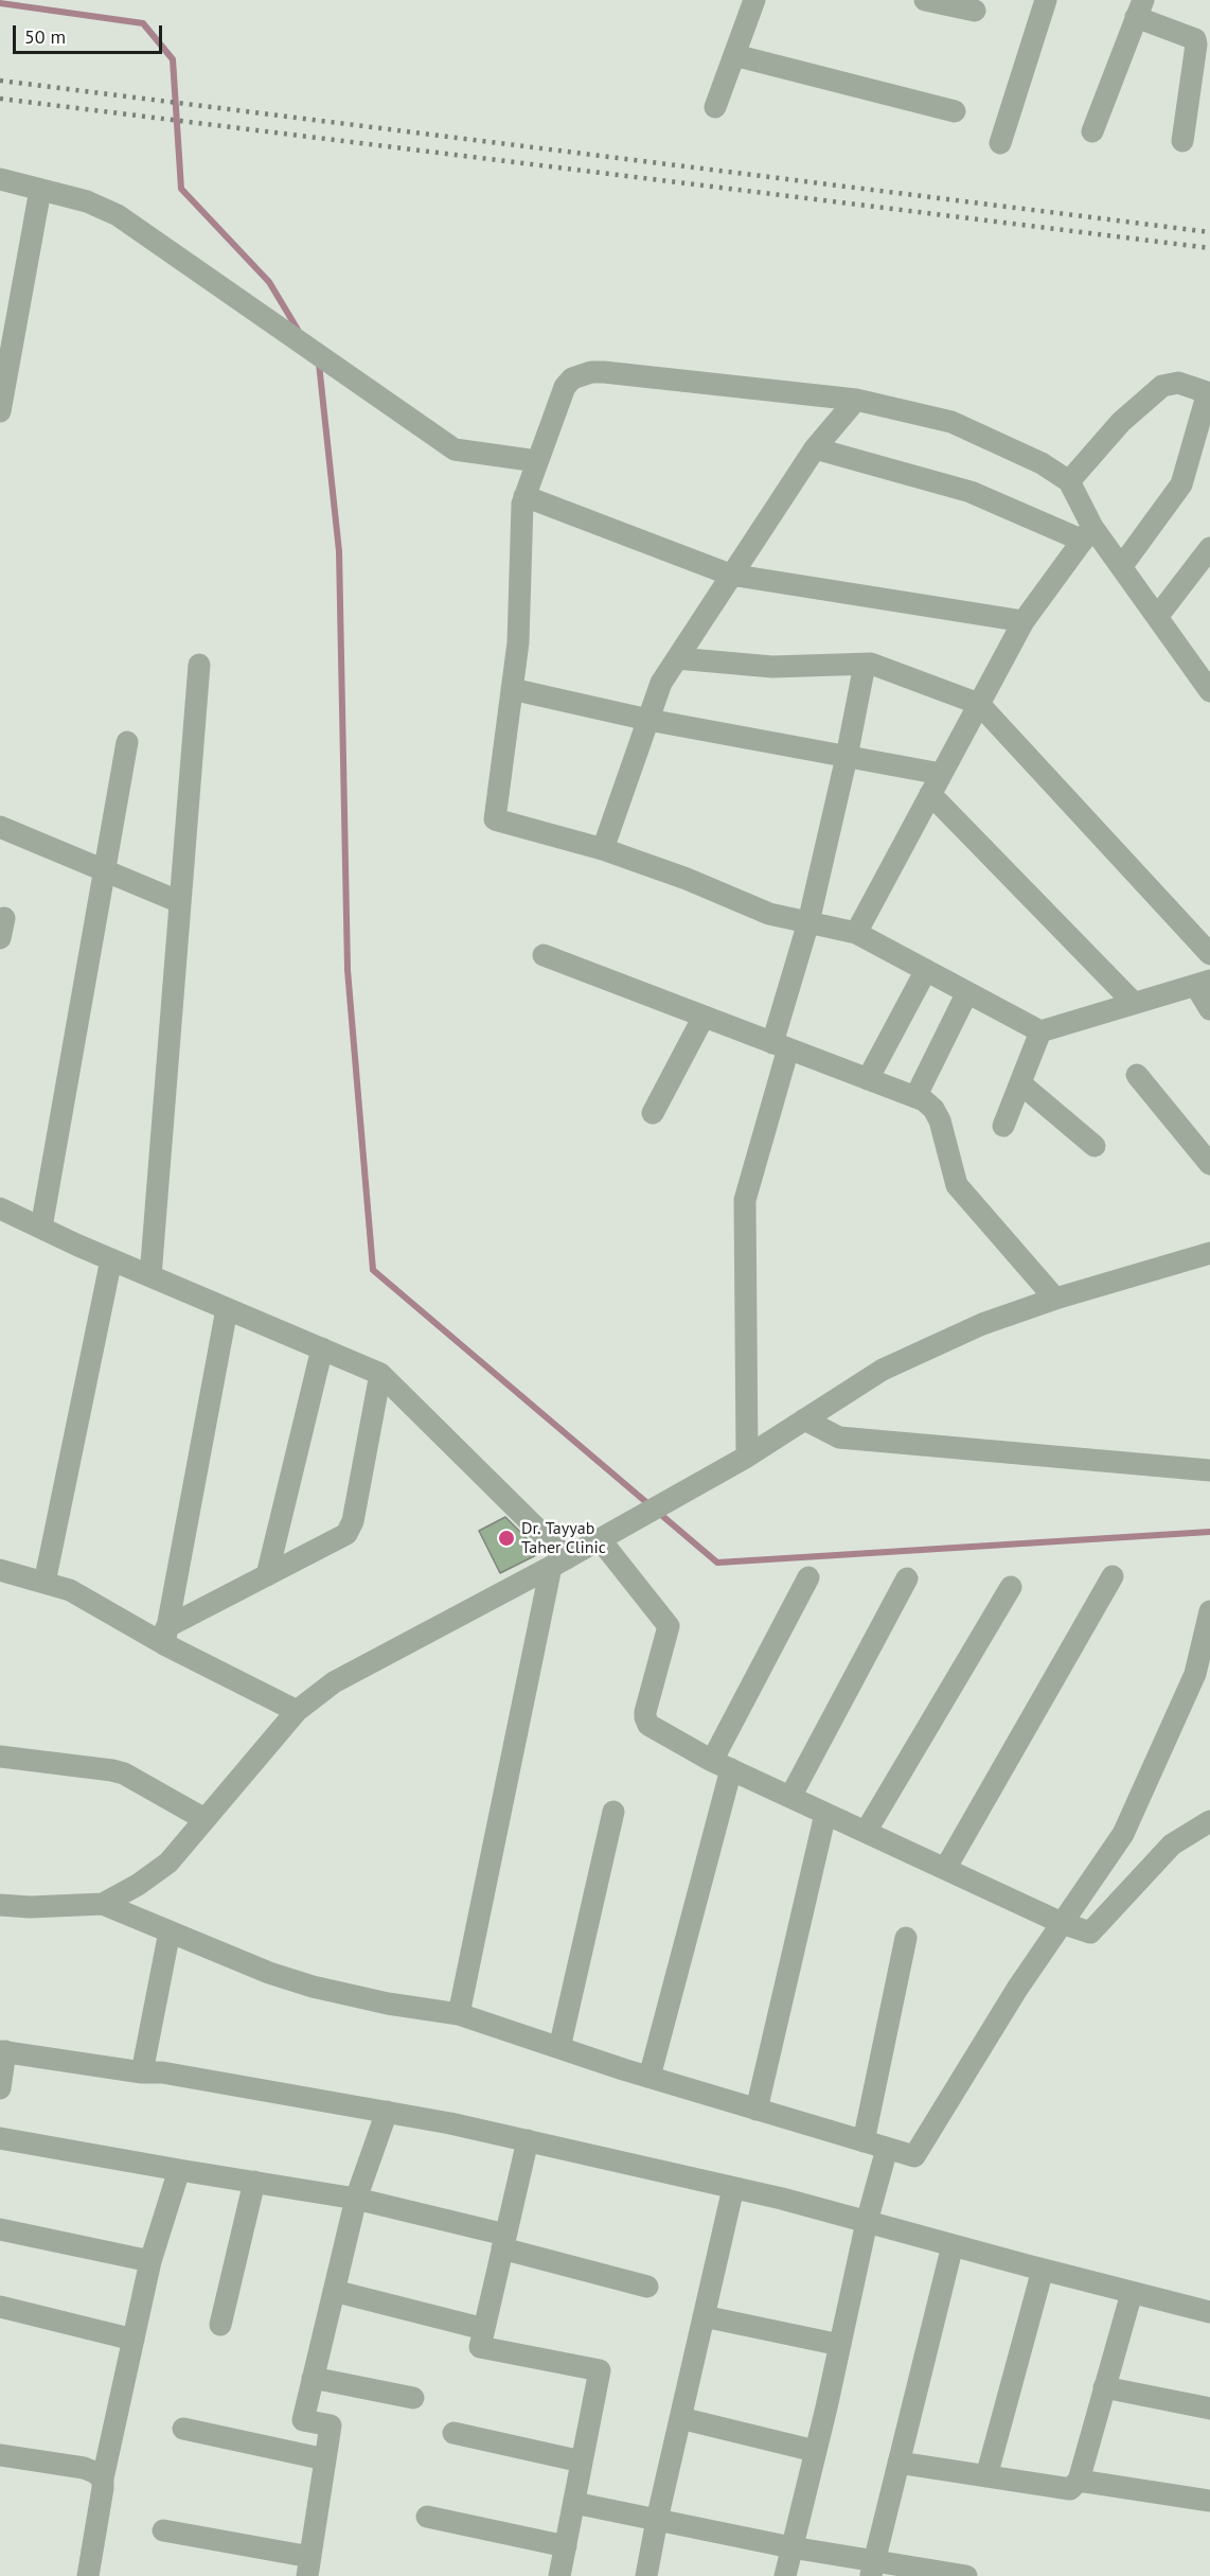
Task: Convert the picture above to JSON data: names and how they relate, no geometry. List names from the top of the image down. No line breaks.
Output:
{"places":["Dr. Tayyab Taher Clinic"],"scale_bar":"50 m"}
